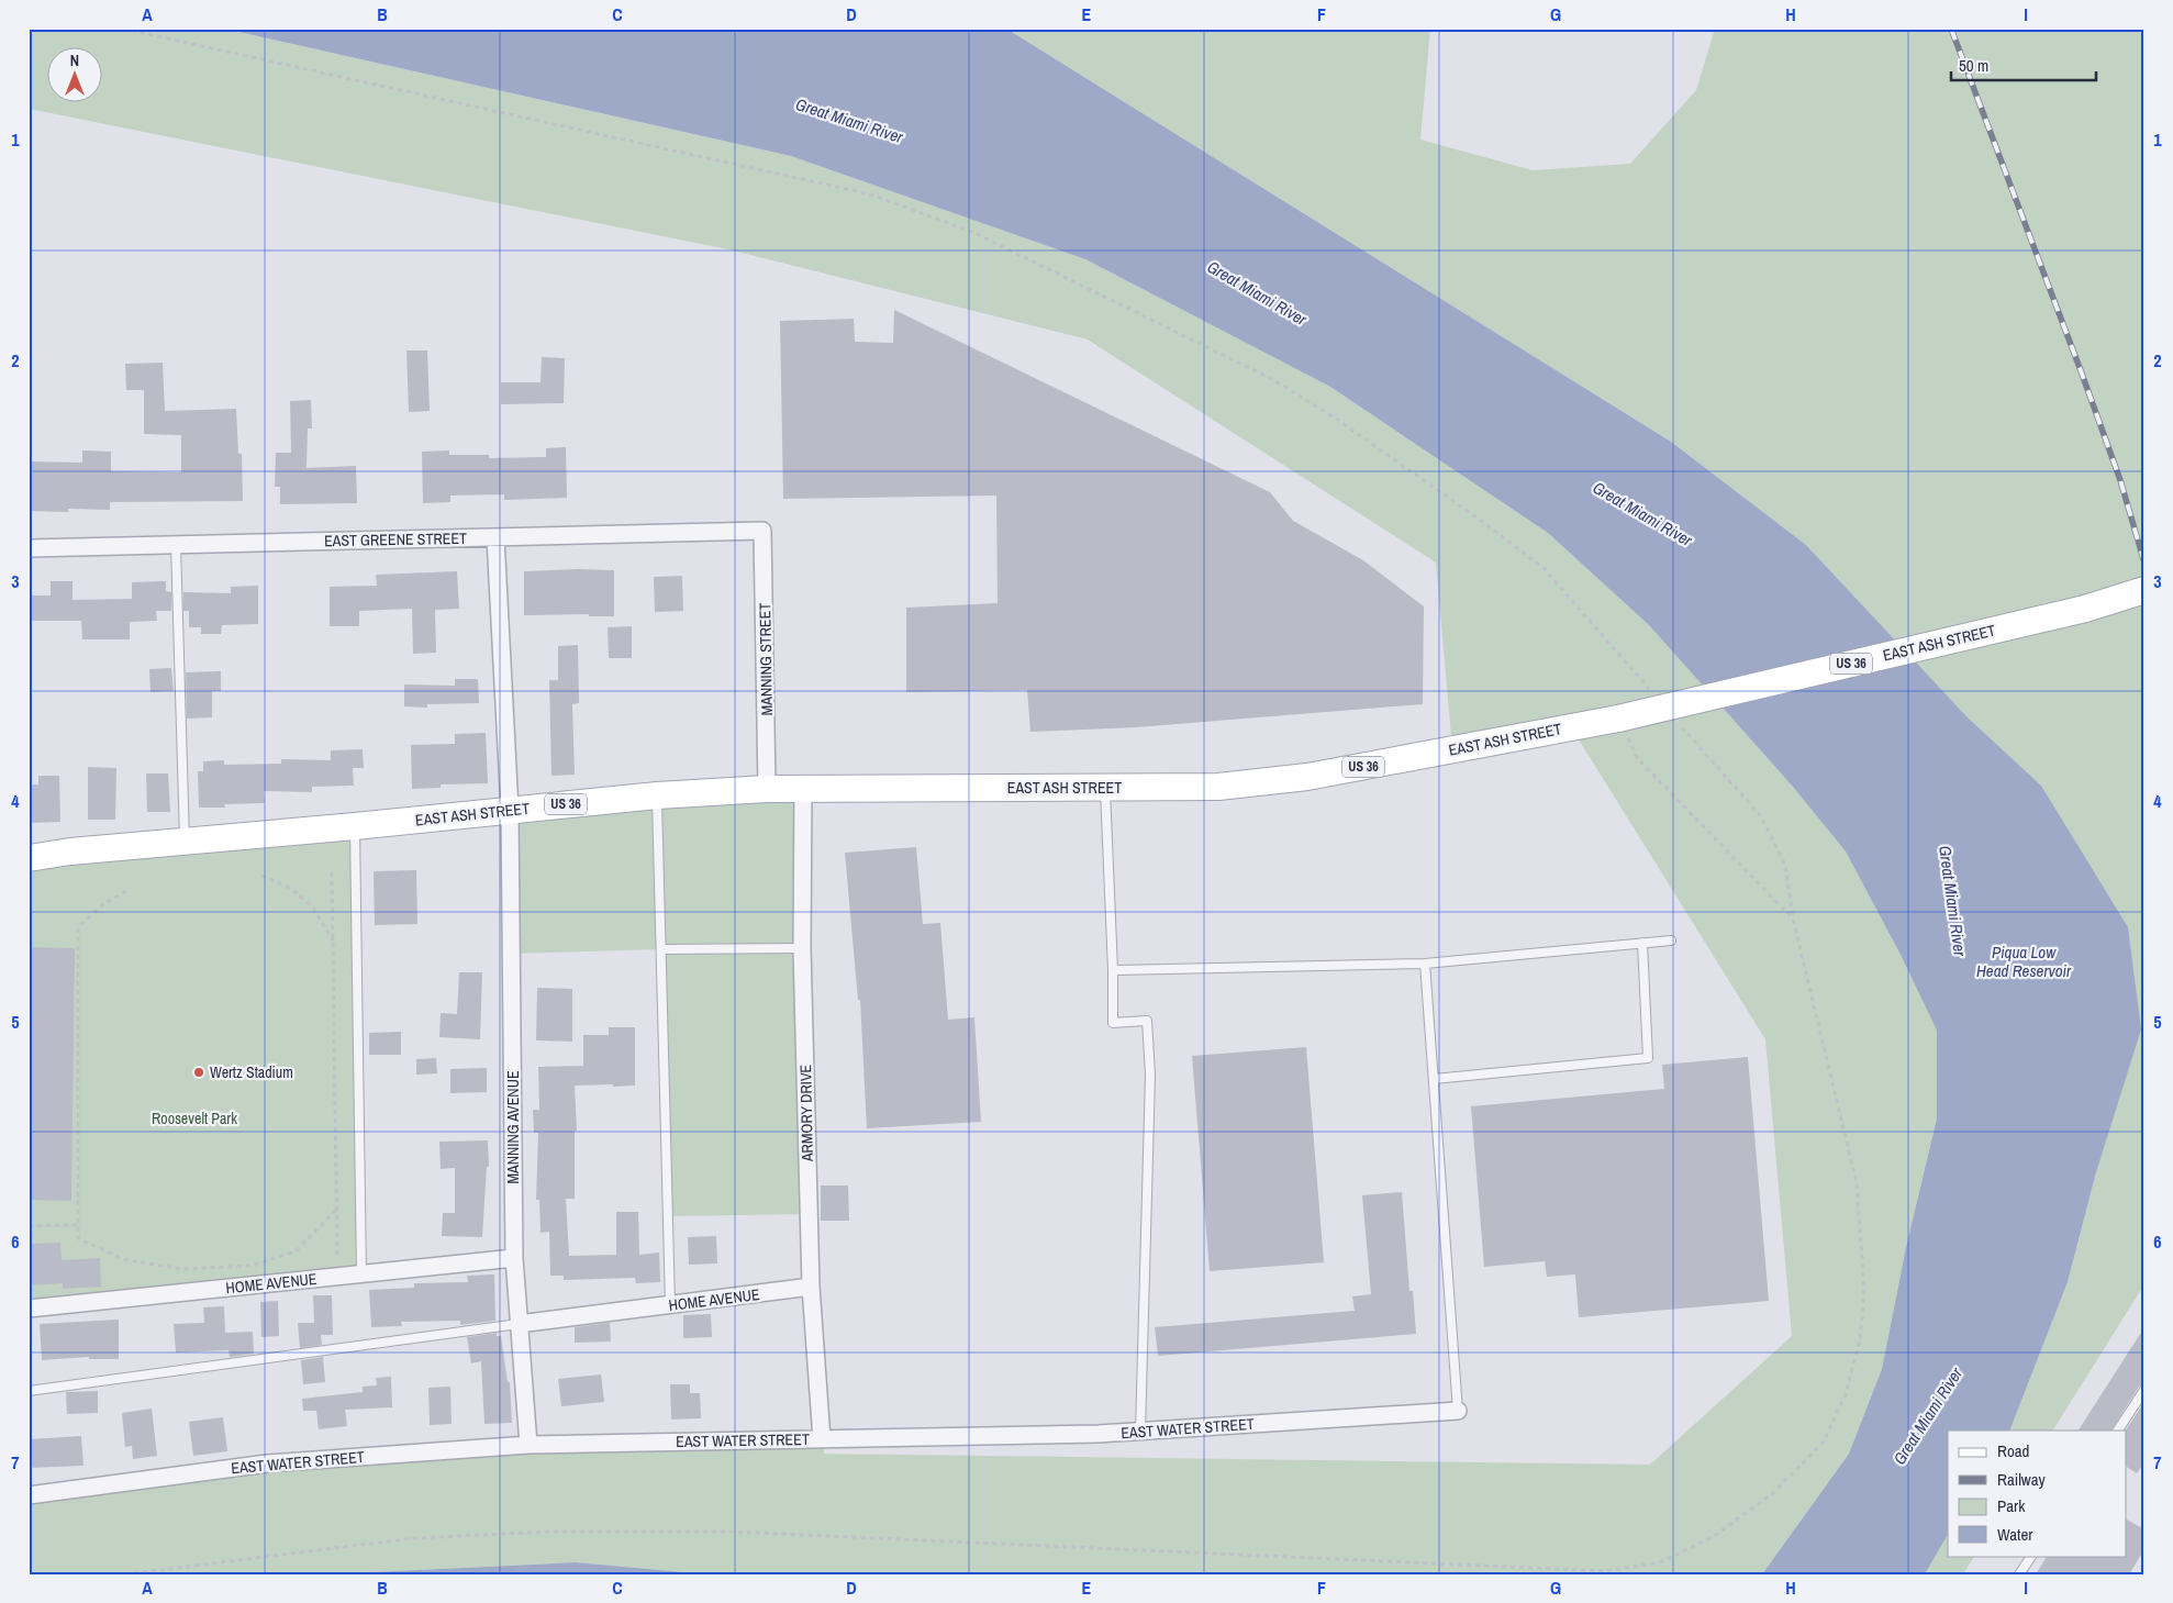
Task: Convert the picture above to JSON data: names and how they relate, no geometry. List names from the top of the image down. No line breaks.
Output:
{"streets":{"main road":["EAST ASH STREET","US 36"],"street":["EAST GREENE STREET","MANNING STREET","ARMORY DRIVE","MANNING AVENUE","HOME AVENUE","EAST WATER STREET"]},"crossings":[["EAST GREENE STREET","MANNING STREET"],["EAST GREENE STREET","MANNING AVENUE"],["EAST ASH STREET","MANNING STREET"],["EAST ASH STREET","ARMORY DRIVE"],["EAST ASH STREET","MANNING AVENUE"],["ARMORY DRIVE","HOME AVENUE"],["ARMORY DRIVE","EAST WATER STREET"],["MANNING AVENUE","HOME AVENUE"],["MANNING AVENUE","EAST WATER STREET"]],"water":["Great Miami River","Piqua Low Head Reservoir"],"parks":["Roosevelt Park"],"places":["Wertz Stadium"],"legend":["Road","Railway","Park","Water"],"scale_bar":"50 m","north":"top","grid":{"columns":["A","B","C","D","E","F","G","H","I"],"rows":["1","2","3","4","5","6","7"]}}
